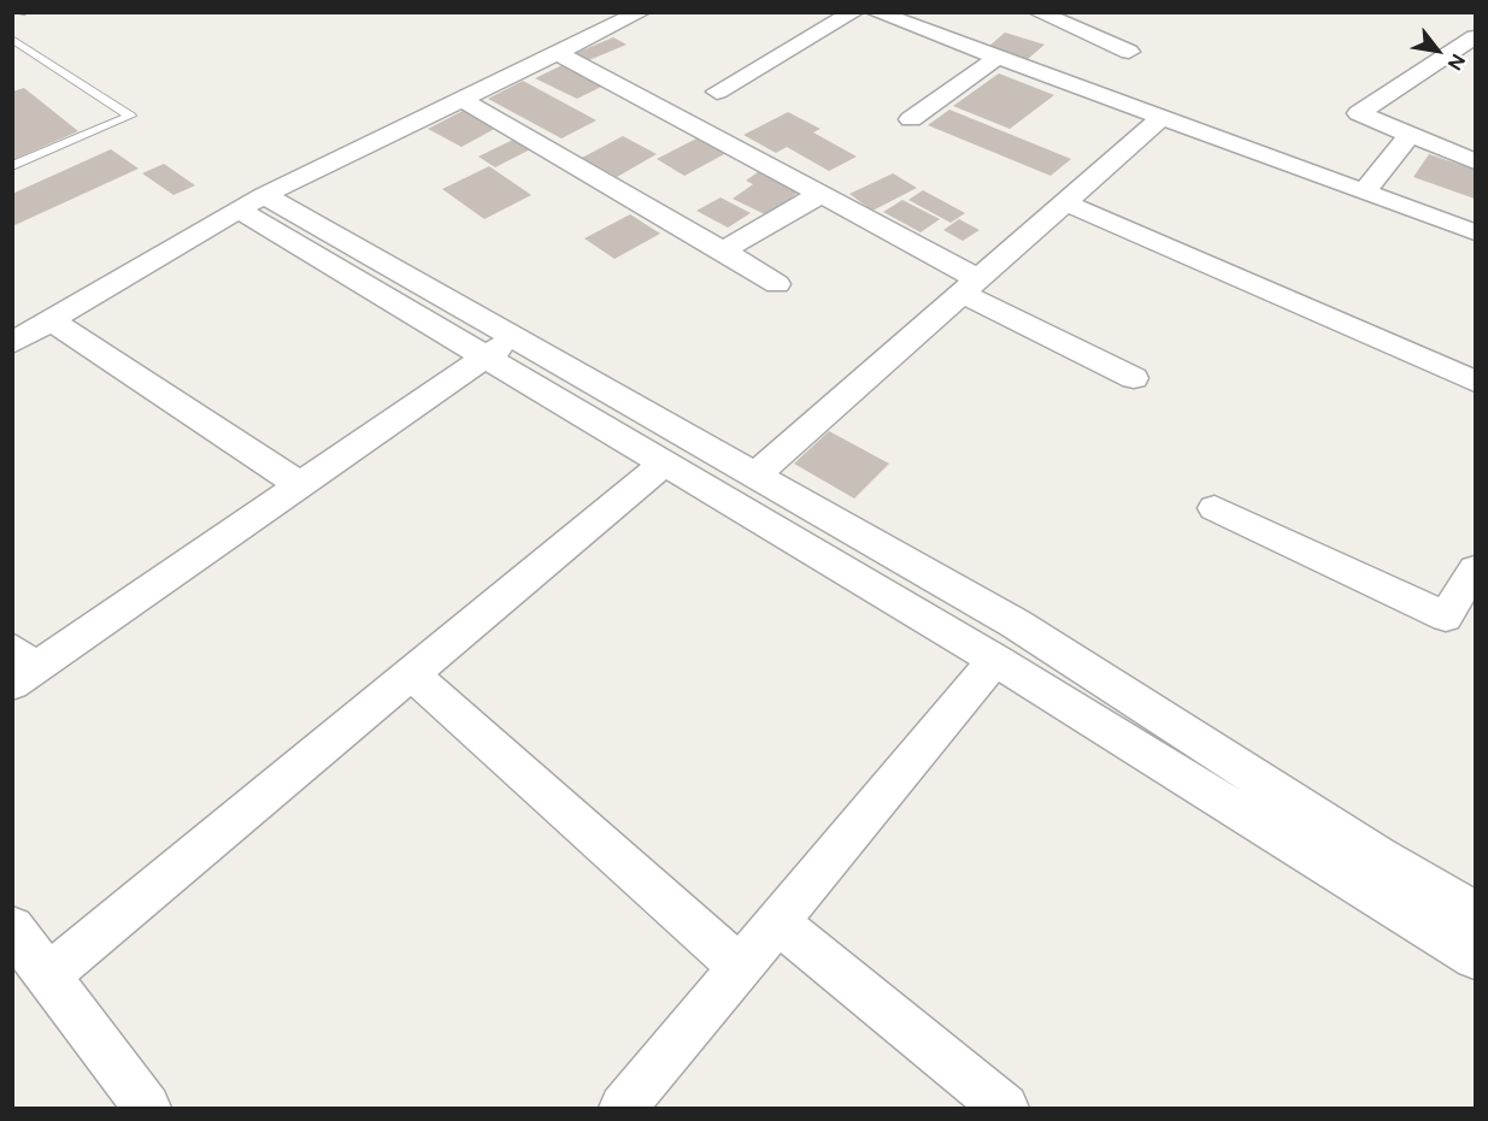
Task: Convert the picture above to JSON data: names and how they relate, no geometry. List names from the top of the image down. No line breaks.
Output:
{"north":"bottom right"}
